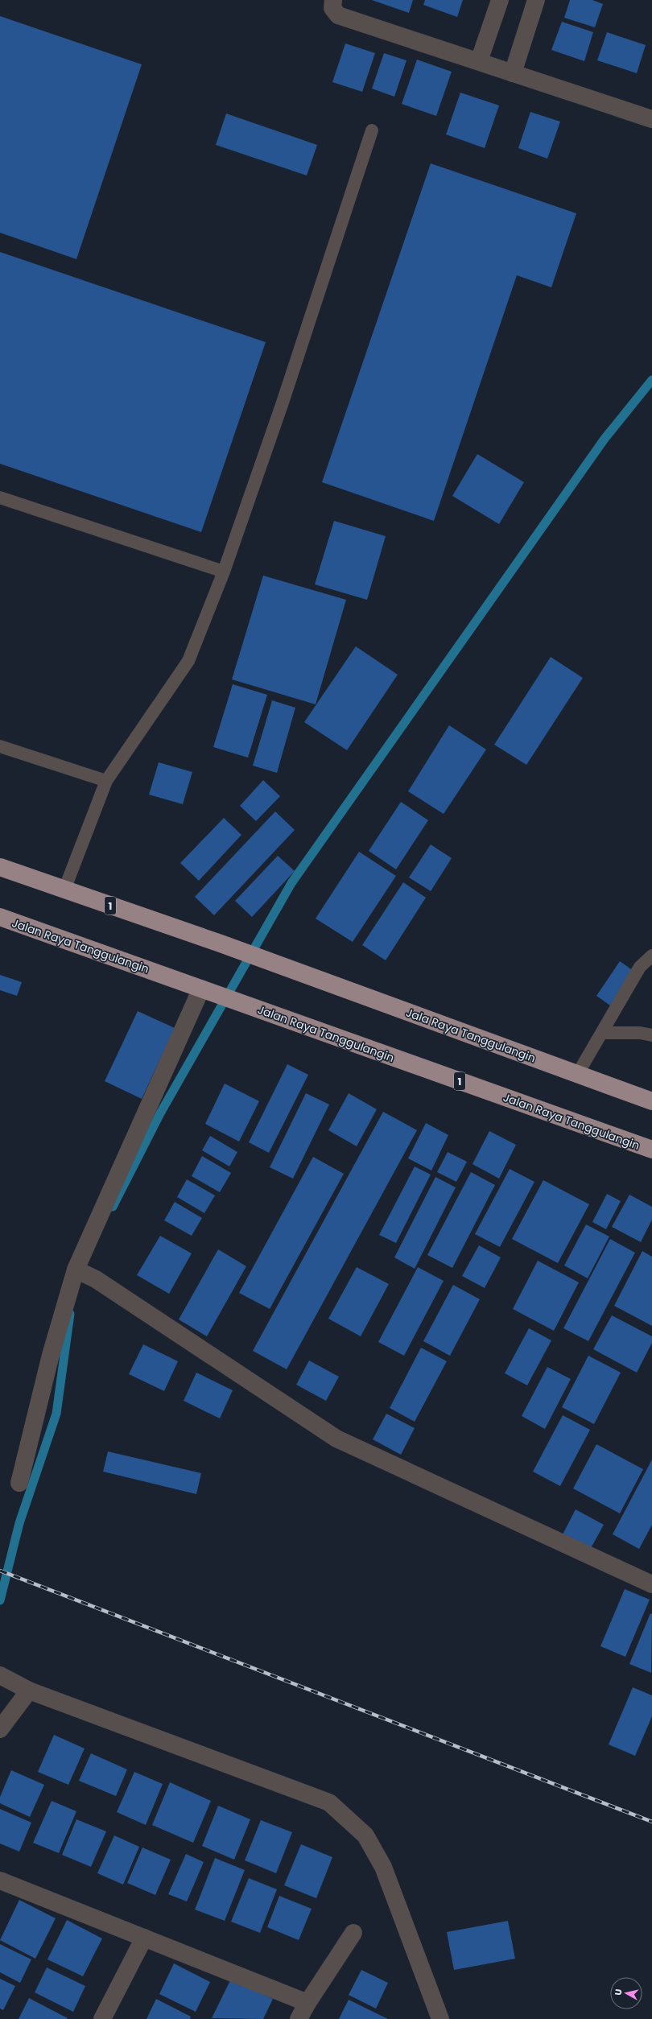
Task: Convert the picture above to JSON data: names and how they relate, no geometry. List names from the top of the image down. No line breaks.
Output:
{"streets":{"highway":["1","Jalan Raya Tanggulangin","Jala Raya Tanggulangin"]},"crossings":[["1","Jala Raya Tanggulangin"]],"north":"left"}
